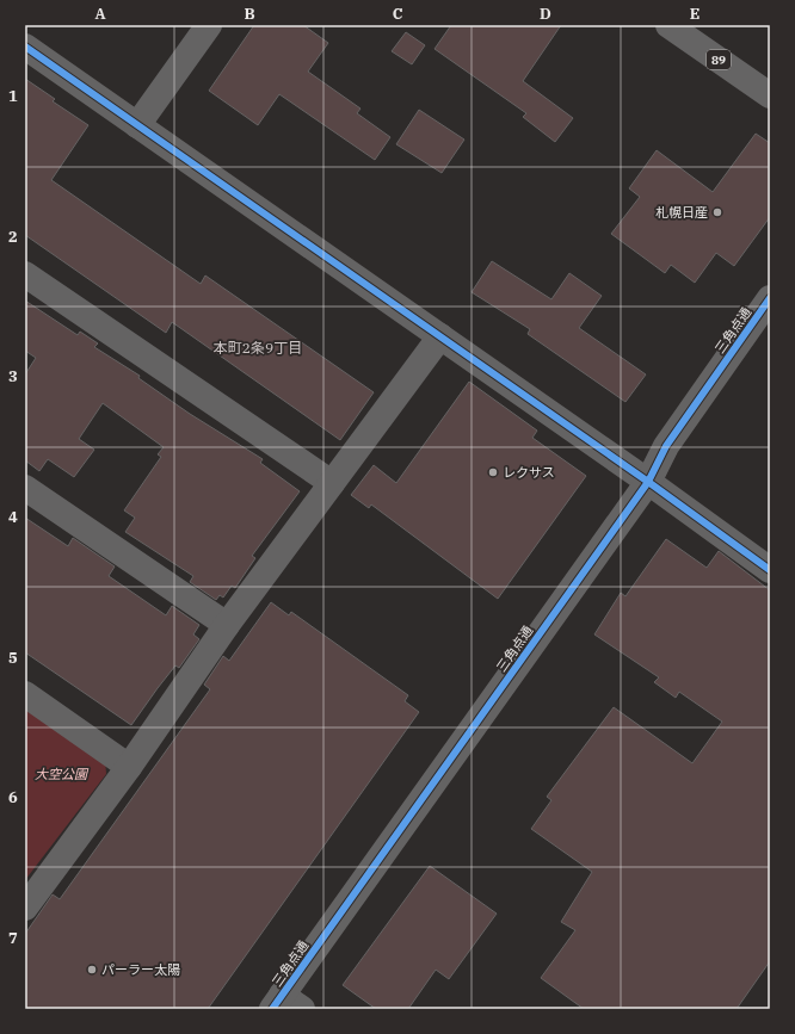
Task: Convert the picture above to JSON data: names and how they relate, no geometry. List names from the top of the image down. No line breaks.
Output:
{"streets":{"main road":["89"],"street":["三角点通"]},"districts":["本町2条9丁目"],"parks":["大空公園"],"places":["札幌日産","レクサス","パーラー太陽"],"grid":{"columns":["A","B","C","D","E"],"rows":["1","2","3","4","5","6","7"]}}
